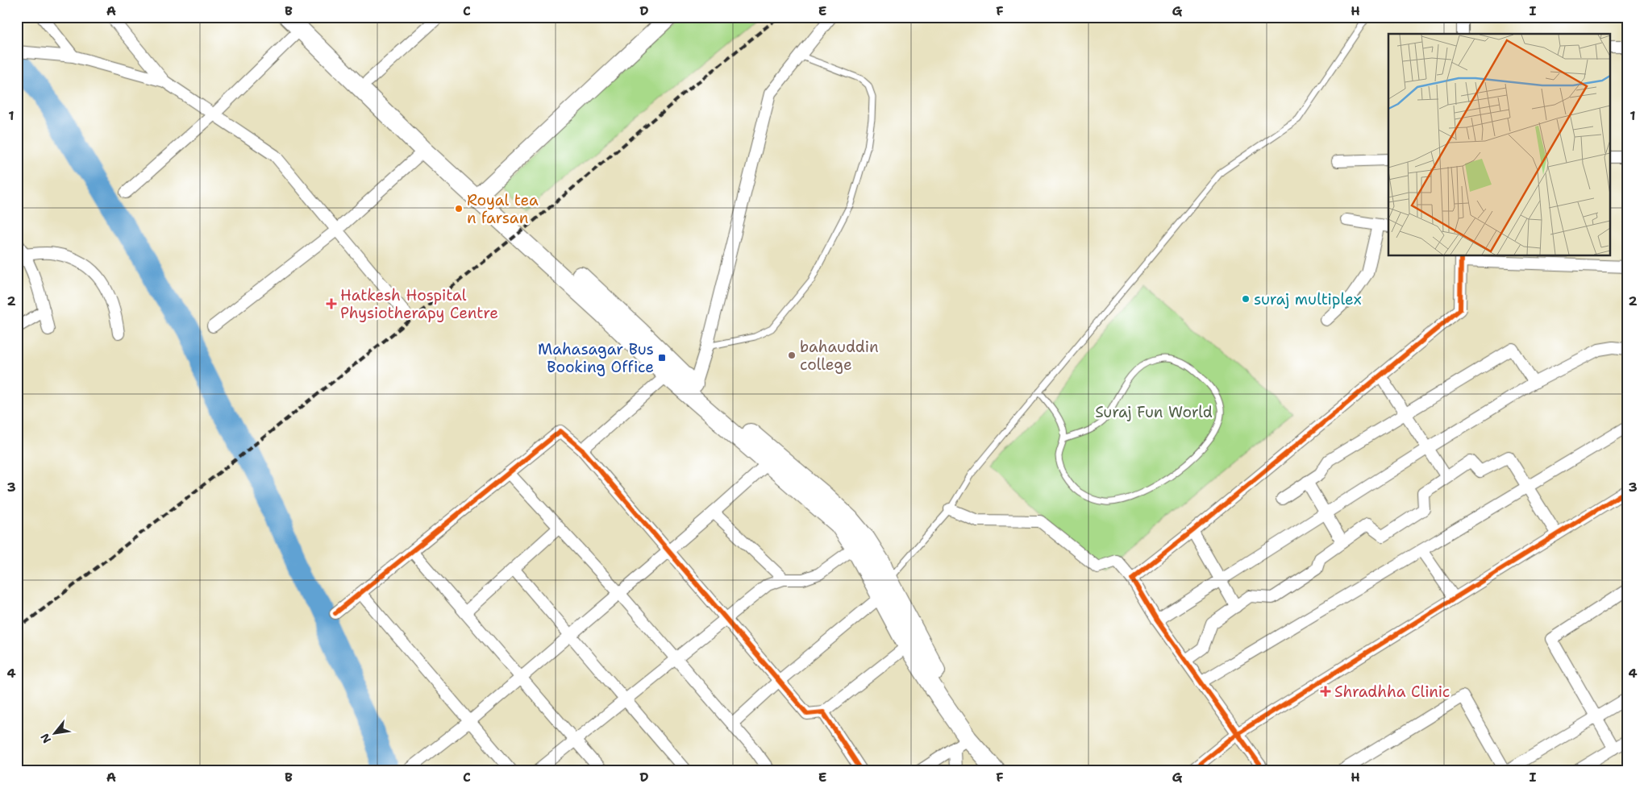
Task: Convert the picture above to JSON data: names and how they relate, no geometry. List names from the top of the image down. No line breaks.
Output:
{"parks":["Suraj Fun World"],"places":{"other":["Royal tea n farsan","suraj multiplex","bahauddin college"],"health":["Hatkesh Hospital Physiotherapy Centre","Shradhha Clinic"],"transit":["Mahasagar Bus Booking Office"]},"north":"bottom left","grid":{"columns":["A","B","C","D","E","F","G","H","I"],"rows":["1","2","3","4"]}}
